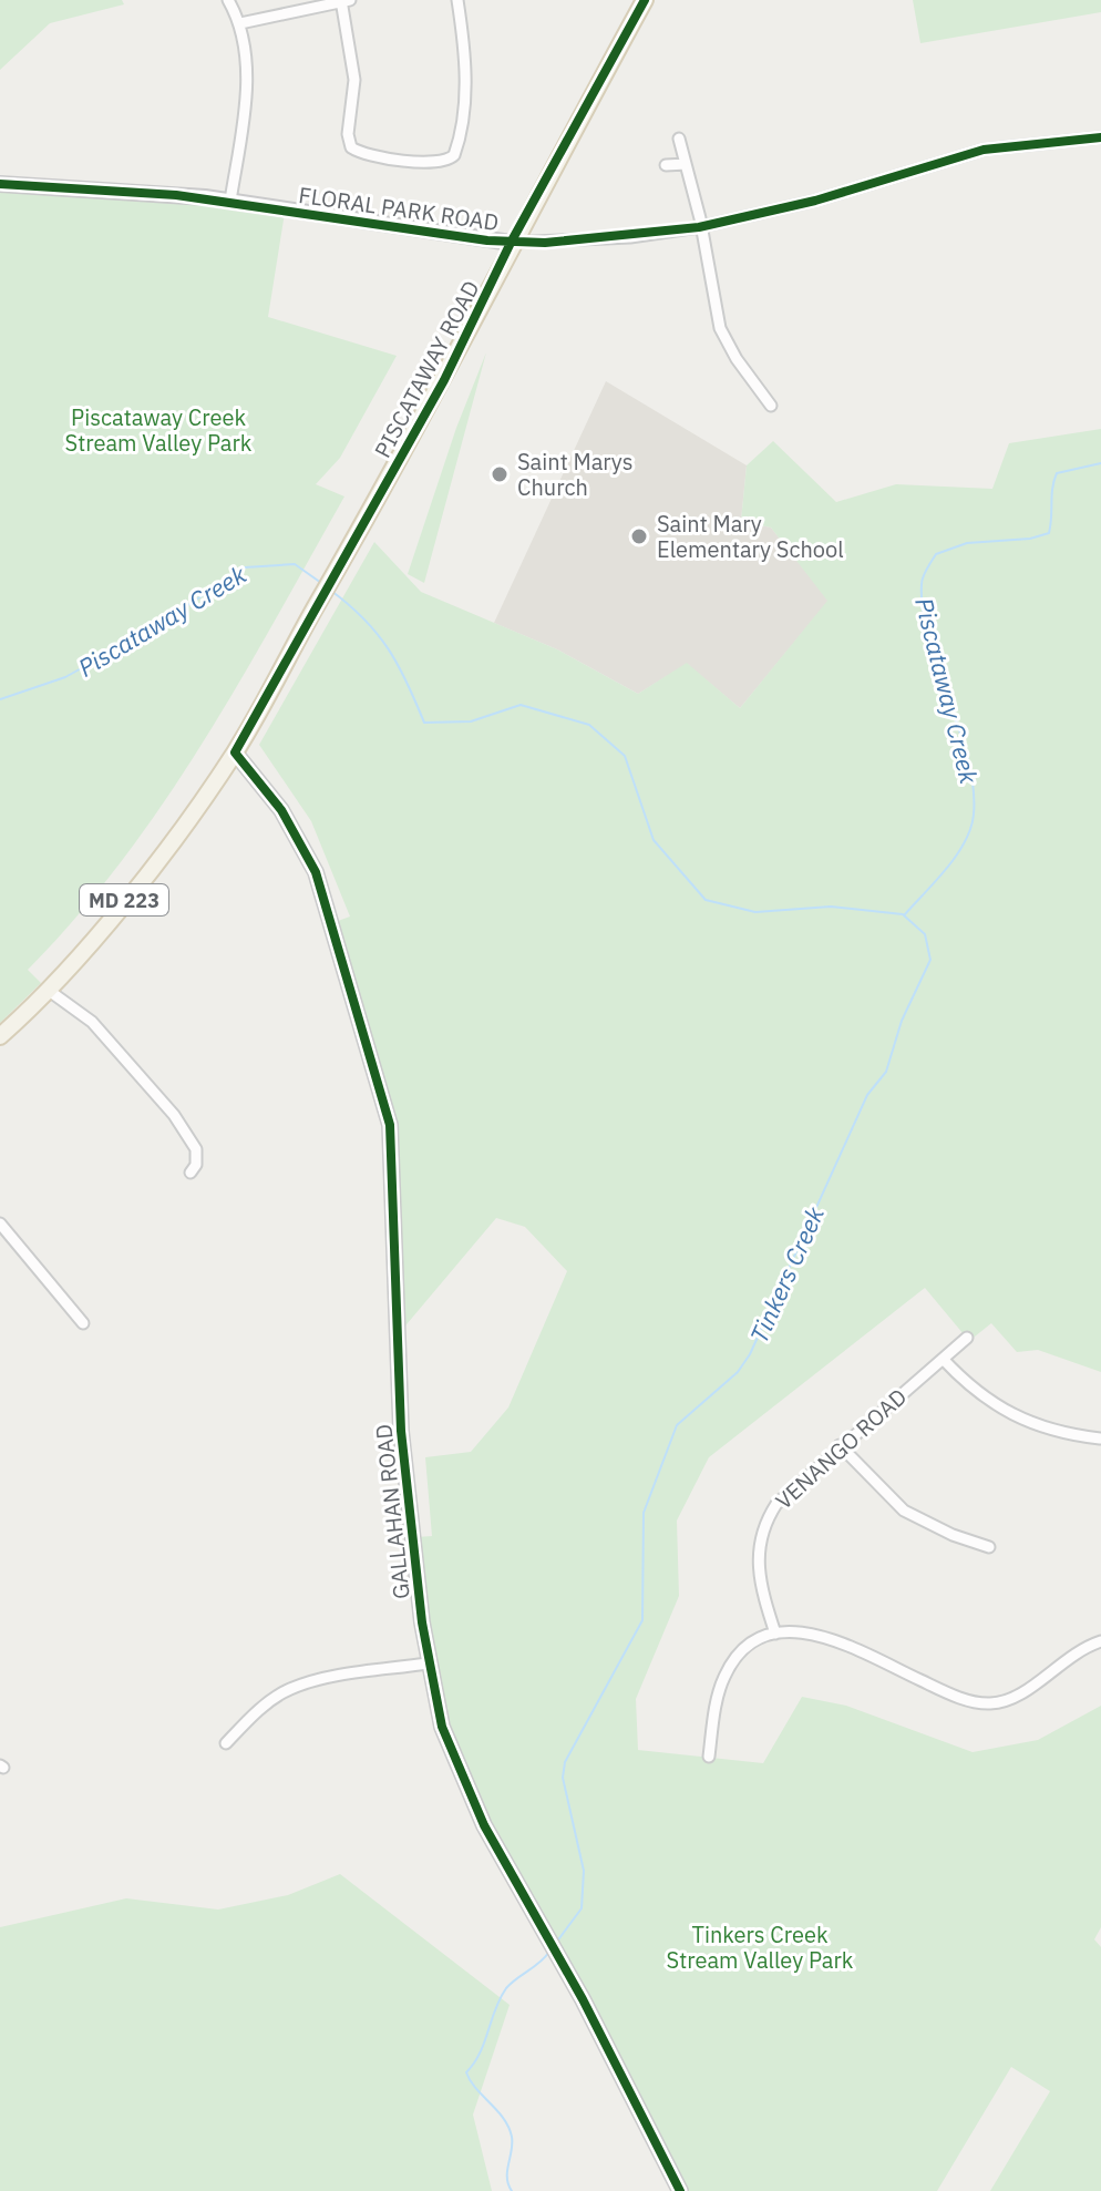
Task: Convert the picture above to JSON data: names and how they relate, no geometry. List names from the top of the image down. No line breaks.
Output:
{"streets":{"main road":["PISCATAWAY ROAD","MD 223"],"street":["FLORAL PARK ROAD","VENANGO ROAD","GALLAHAN ROAD"]},"crossings":[["FLORAL PARK ROAD","PISCATAWAY ROAD"],["PISCATAWAY ROAD","GALLAHAN ROAD"]],"water":["Piscataway Creek","Tinkers Creek"],"parks":["Piscataway Creek Stream Valley Park","Tinkers Creek Stream Valley Park"],"places":["Saint Marys Church","Saint Mary Elementary School"]}
